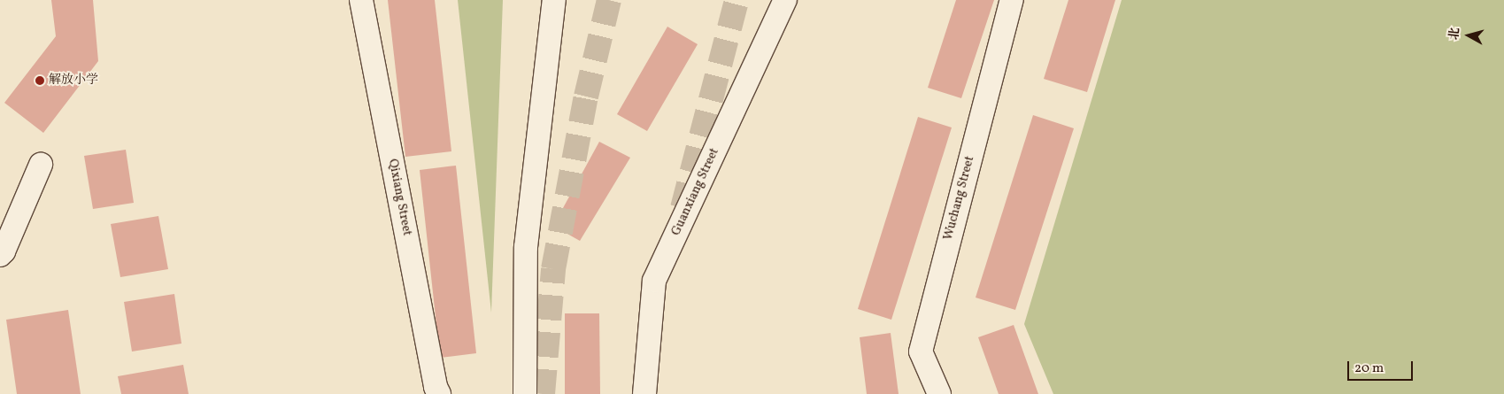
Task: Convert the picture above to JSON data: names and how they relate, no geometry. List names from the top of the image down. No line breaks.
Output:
{"streets":{"street":["Guanxiang Street","Qixiang Street","Wuchang Street"]},"places":["解放小学"],"scale_bar":"20 m","north":"left"}
